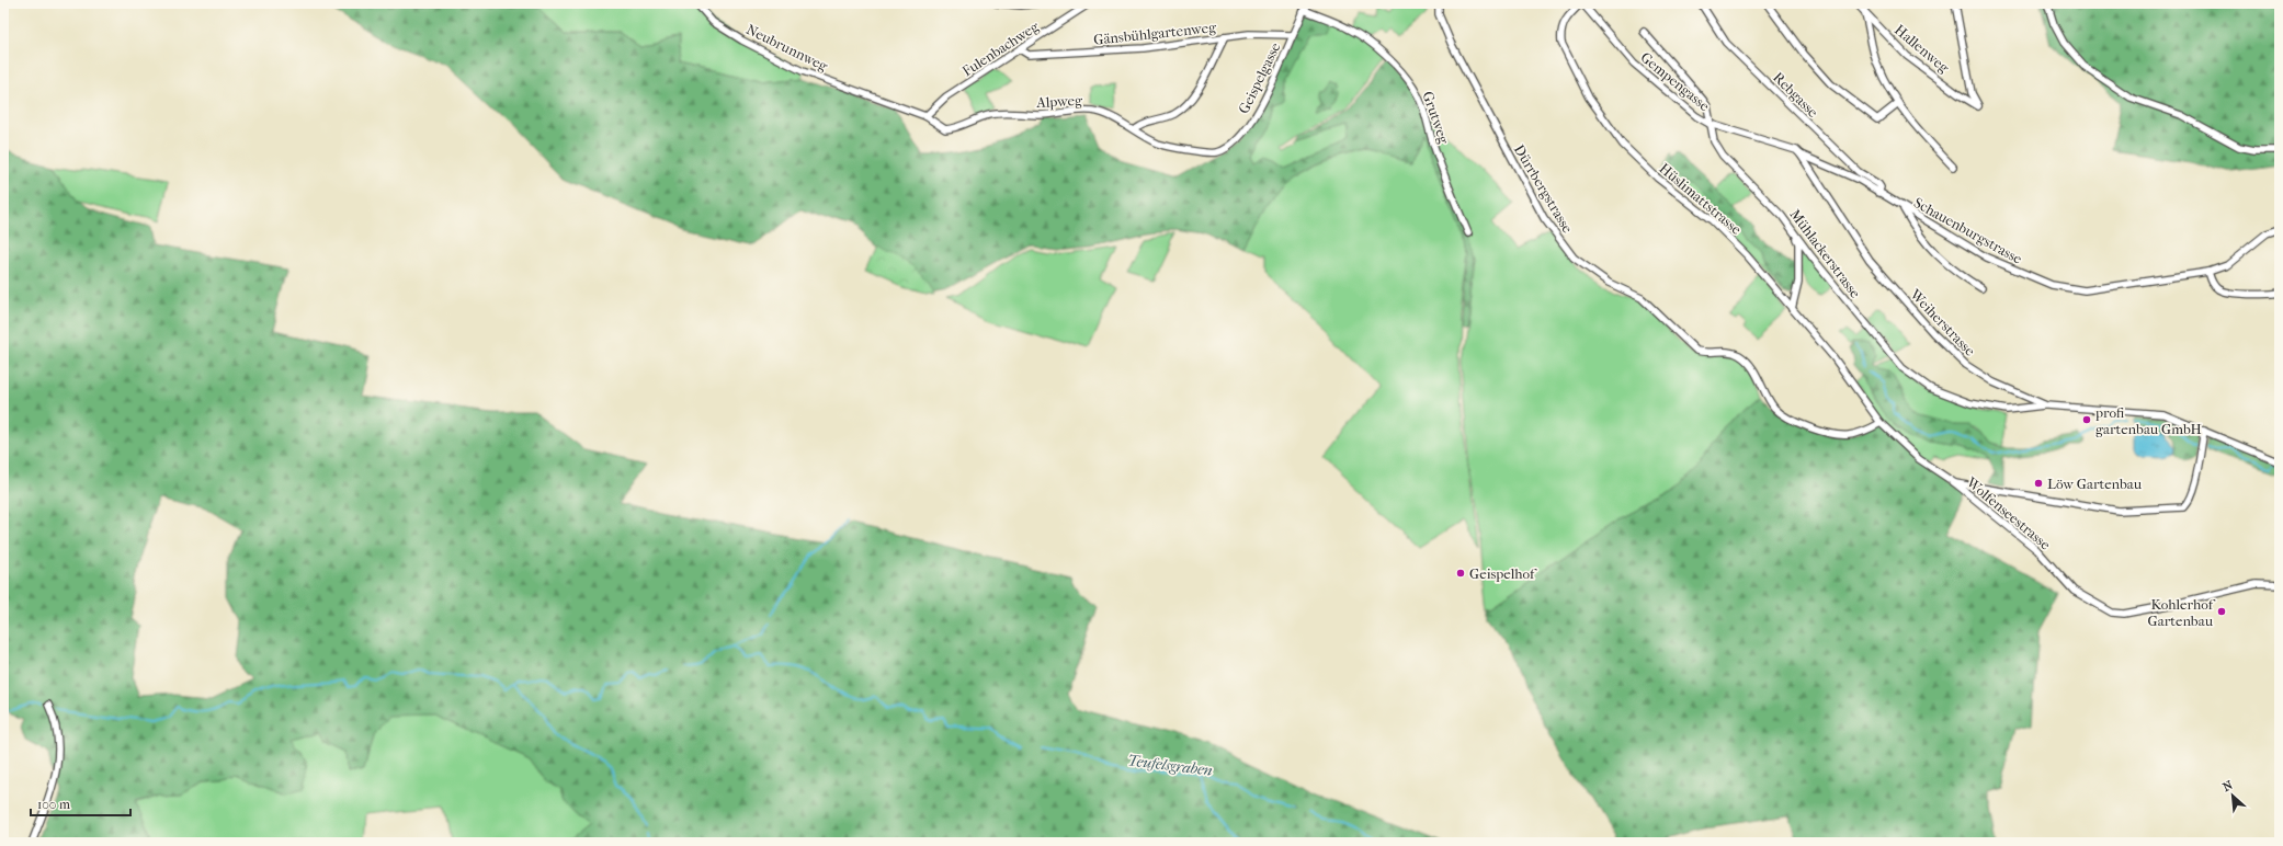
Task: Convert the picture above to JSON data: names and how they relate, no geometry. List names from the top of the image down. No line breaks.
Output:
{"streets":{"street":["Gänsbühlgartenweg","Neubrunnweg","Fulenbachweg","Hallenweg","Geispelgasse","Gempengasse","Rebgasse","Alpweg","Grutweg","Dürrbergstrasse","Hüslimattstrasse","Schauenburgstrasse","Mühlackerstrasse","Weiherstrasse","Wolfenseestrasse"]},"crossings":[["Gänsbühlgartenweg","Fulenbachweg"],["Gänsbühlgartenweg","Geispelgasse"],["Neubrunnweg","Fulenbachweg"],["Neubrunnweg","Alpweg"],["Fulenbachweg","Alpweg"],["Geispelgasse","Alpweg"],["Geispelgasse","Grutweg"],["Gempengasse","Hüslimattstrasse"],["Gempengasse","Schauenburgstrasse"],["Gempengasse","Mühlackerstrasse"],["Gempengasse","Weiherstrasse"],["Rebgasse","Schauenburgstrasse"],["Dürrbergstrasse","Hüslimattstrasse"],["Dürrbergstrasse","Wolfenseestrasse"],["Hüslimattstrasse","Wolfenseestrasse"],["Schauenburgstrasse","Weiherstrasse"],["Mühlackerstrasse","Weiherstrasse"]],"water":["Teufelsgraben"],"places":["profi gartenbau GmbH","Löw Gartenbau","Geispelhof","Kohlerhof Gartenbau"],"scale_bar":"100 m","north":"top left"}
